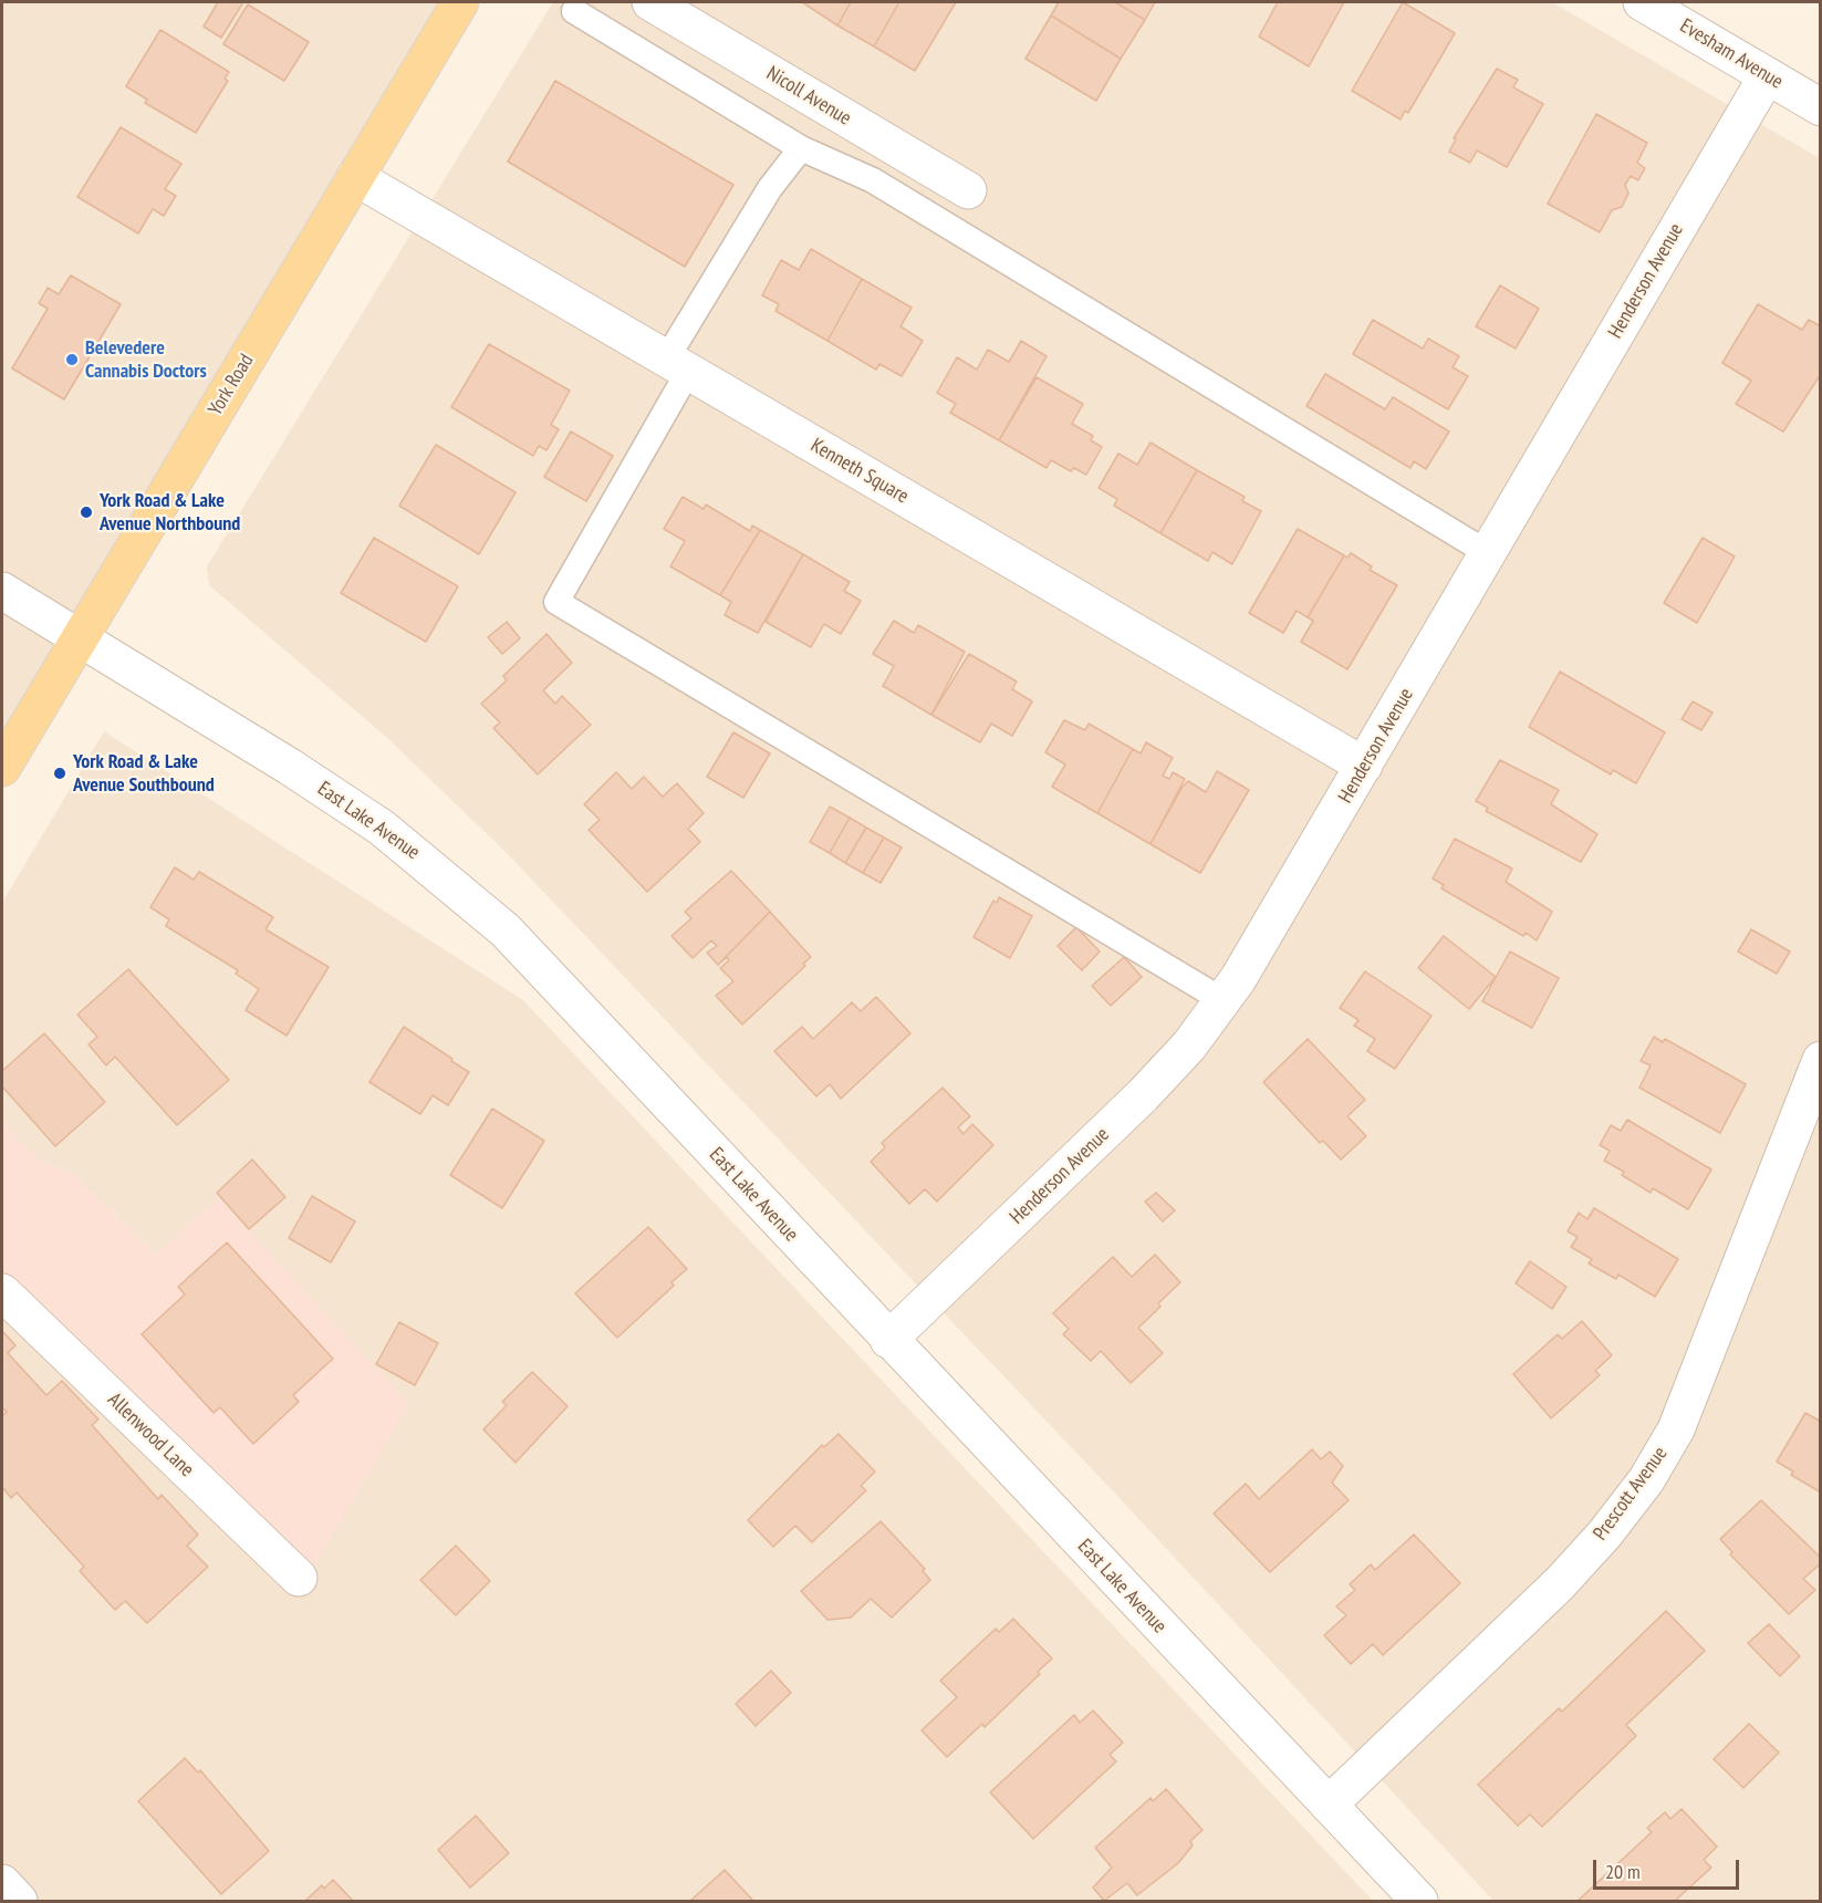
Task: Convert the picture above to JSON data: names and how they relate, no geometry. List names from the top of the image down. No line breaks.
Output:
{"streets":{"main road":["York Road"],"street":["Evesham Avenue","Nicoll Avenue","Henderson Avenue","Kenneth Square","East Lake Avenue","Allenwood Lane","Prescott Avenue"]},"crossings":[["Evesham Avenue","Henderson Avenue"],["Henderson Avenue","Kenneth Square"],["Henderson Avenue","East Lake Avenue"],["York Road","Kenneth Square"],["York Road","East Lake Avenue"],["East Lake Avenue","Prescott Avenue"]],"places":["Belevedere Cannabis Doctors","York Road & Lake Avenue Northbound","York Road & Lake Avenue Southbound"],"scale_bar":"20 m"}
